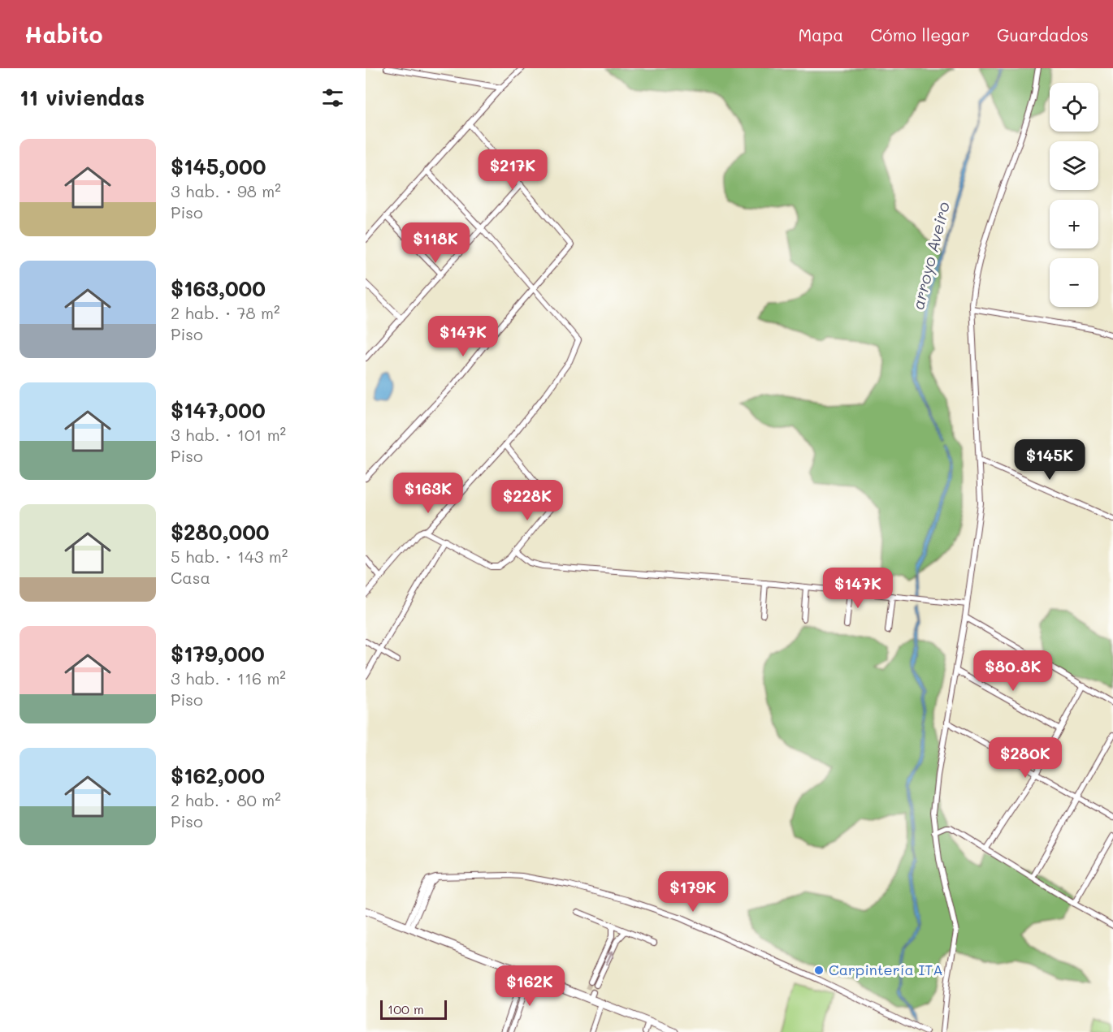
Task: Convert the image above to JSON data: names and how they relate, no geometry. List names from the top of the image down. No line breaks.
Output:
{"water":["arroyo Aveiro"],"places":["Carpintería ITA"],"scale_bar":"100 m","page":{"header":"Habito","nav":["Mapa","Cómo llegar","Guardados"],"heading":"11 viviendas","map_buttons":["+","−"],"list":[{"name":"$145,000","note":"3 hab. · 98 m² · Piso"},{"name":"$163,000","note":"2 hab. · 78 m² · Piso"},{"name":"$147,000","note":"3 hab. · 101 m² · Piso"},{"name":"$280,000","note":"5 hab. · 143 m² · Casa"},{"name":"$179,000","note":"3 hab. · 116 m² · Piso"},{"name":"$162,000","note":"2 hab. · 80 m² · Piso"}],"price":["$217K","$118K","$147K","$145K","$163K","$228K","$147K","$80.8K","$280K","$179K","$162K"],"scale":"100 m"}}
